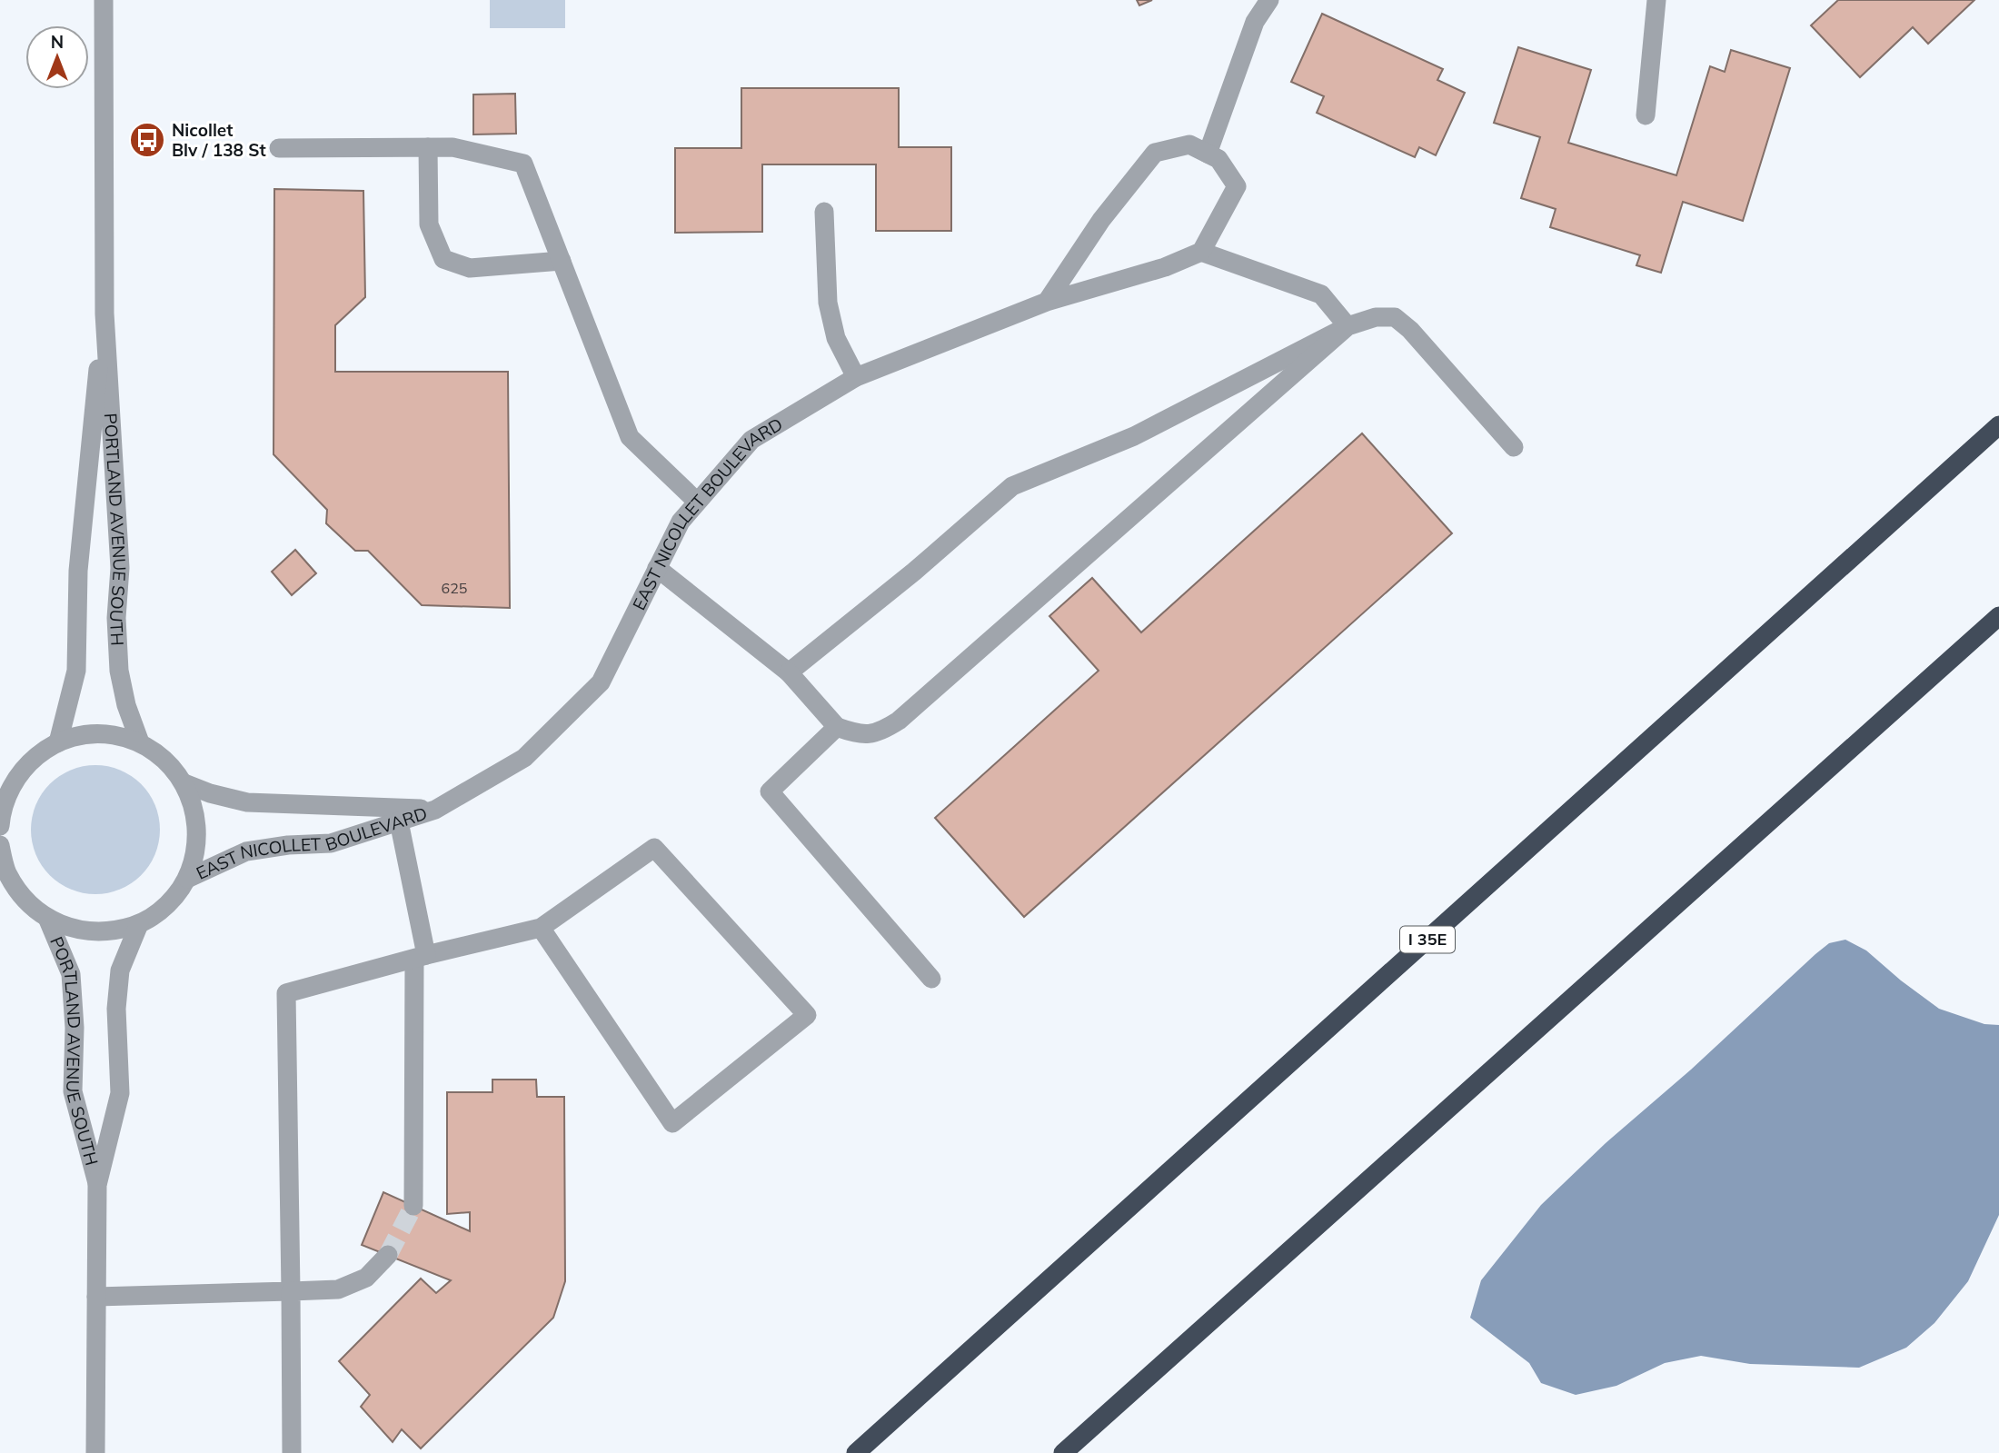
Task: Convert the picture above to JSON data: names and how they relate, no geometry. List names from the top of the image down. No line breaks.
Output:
{"streets":{"highway":["I 35E"],"street":["EAST NICOLLET BOULEVARD","PORTLAND AVENUE SOUTH"]},"places":{"bus stop":["Nicollet Blv / 138 St"]},"house_numbers":["625"],"north":"top"}
